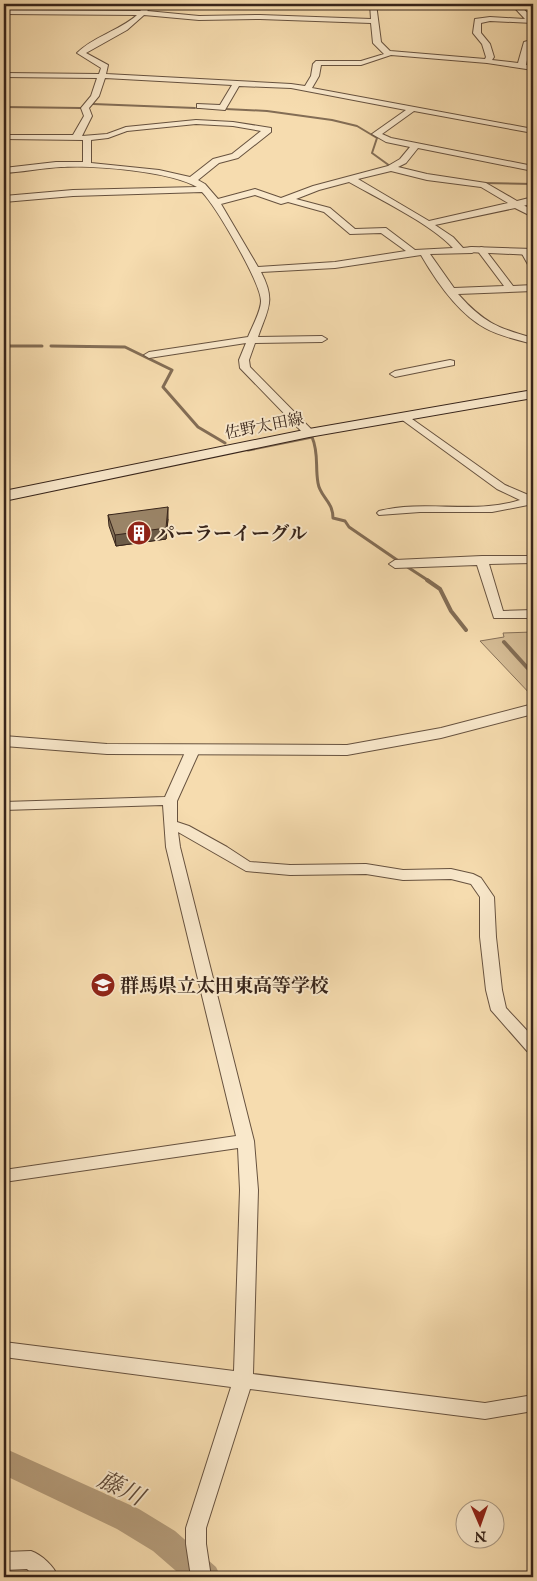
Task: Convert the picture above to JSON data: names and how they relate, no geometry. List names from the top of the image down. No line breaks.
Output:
{"streets":{"main road":["佐野太田線"]},"water":["藤川"],"places":{"building":["パーラーイーグル"],"school or university":["群馬県立太田東高等学校"]},"north":"bottom"}
